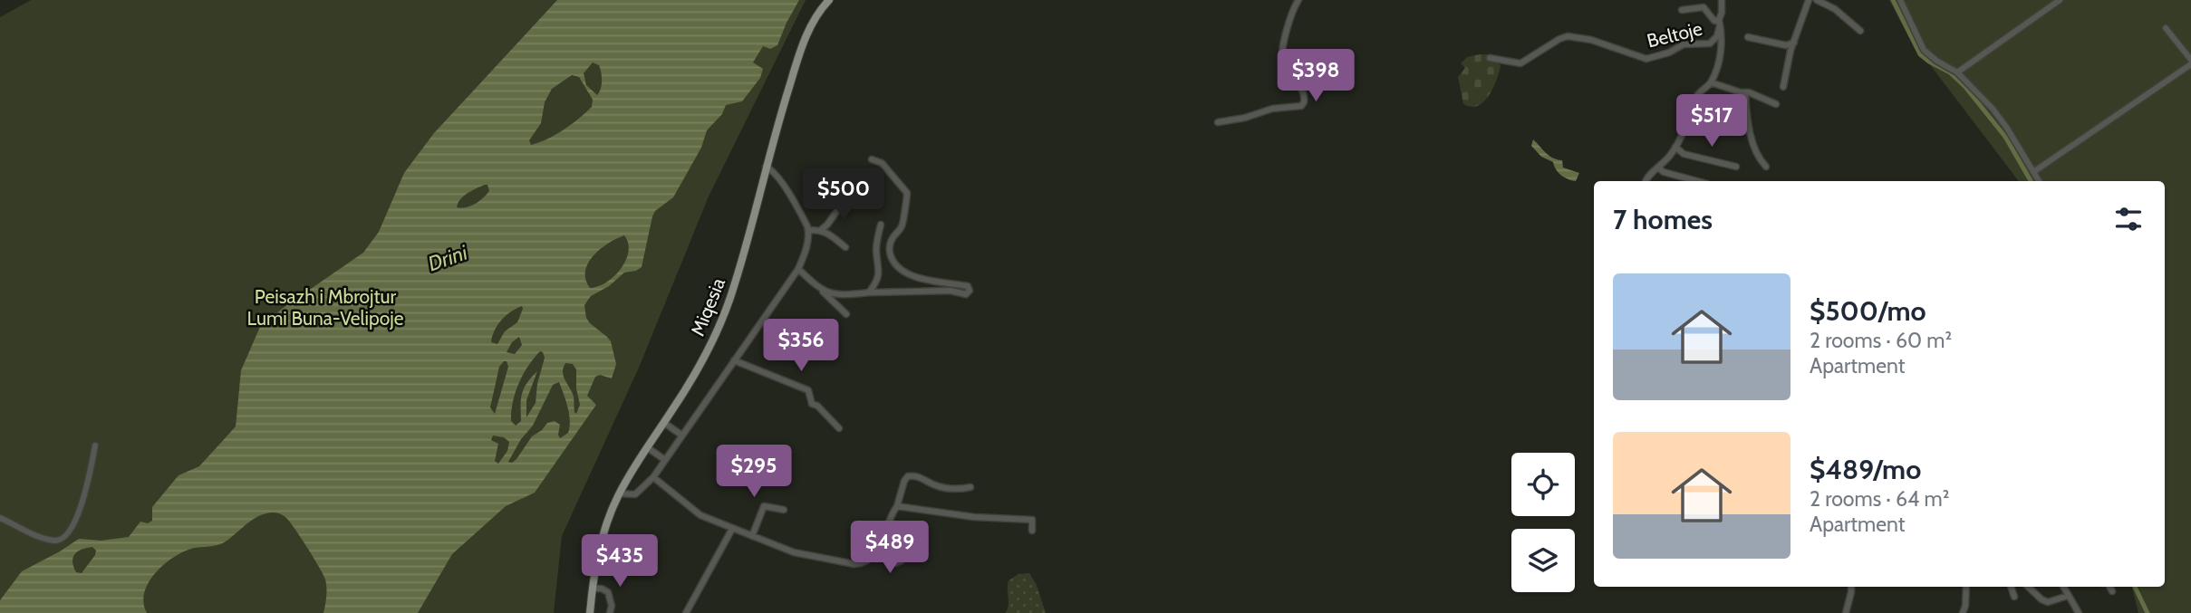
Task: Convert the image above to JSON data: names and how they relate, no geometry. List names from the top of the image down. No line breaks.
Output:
{"streets":{"main road":["Miqesia"],"street":["Beltoje"]},"water":["Drini"],"parks":["Peisazh i Mbrojtur Lumi Buna-Velipoje"],"page":{"price":["$398","$517","$500","$356","$295","$489","$435"],"heading":"7 homes","list":[{"name":"$500/mo","note":"2 rooms · 60 m² · Apartment"},{"name":"$489/mo","note":"2 rooms · 64 m² · Apartment"}]}}
